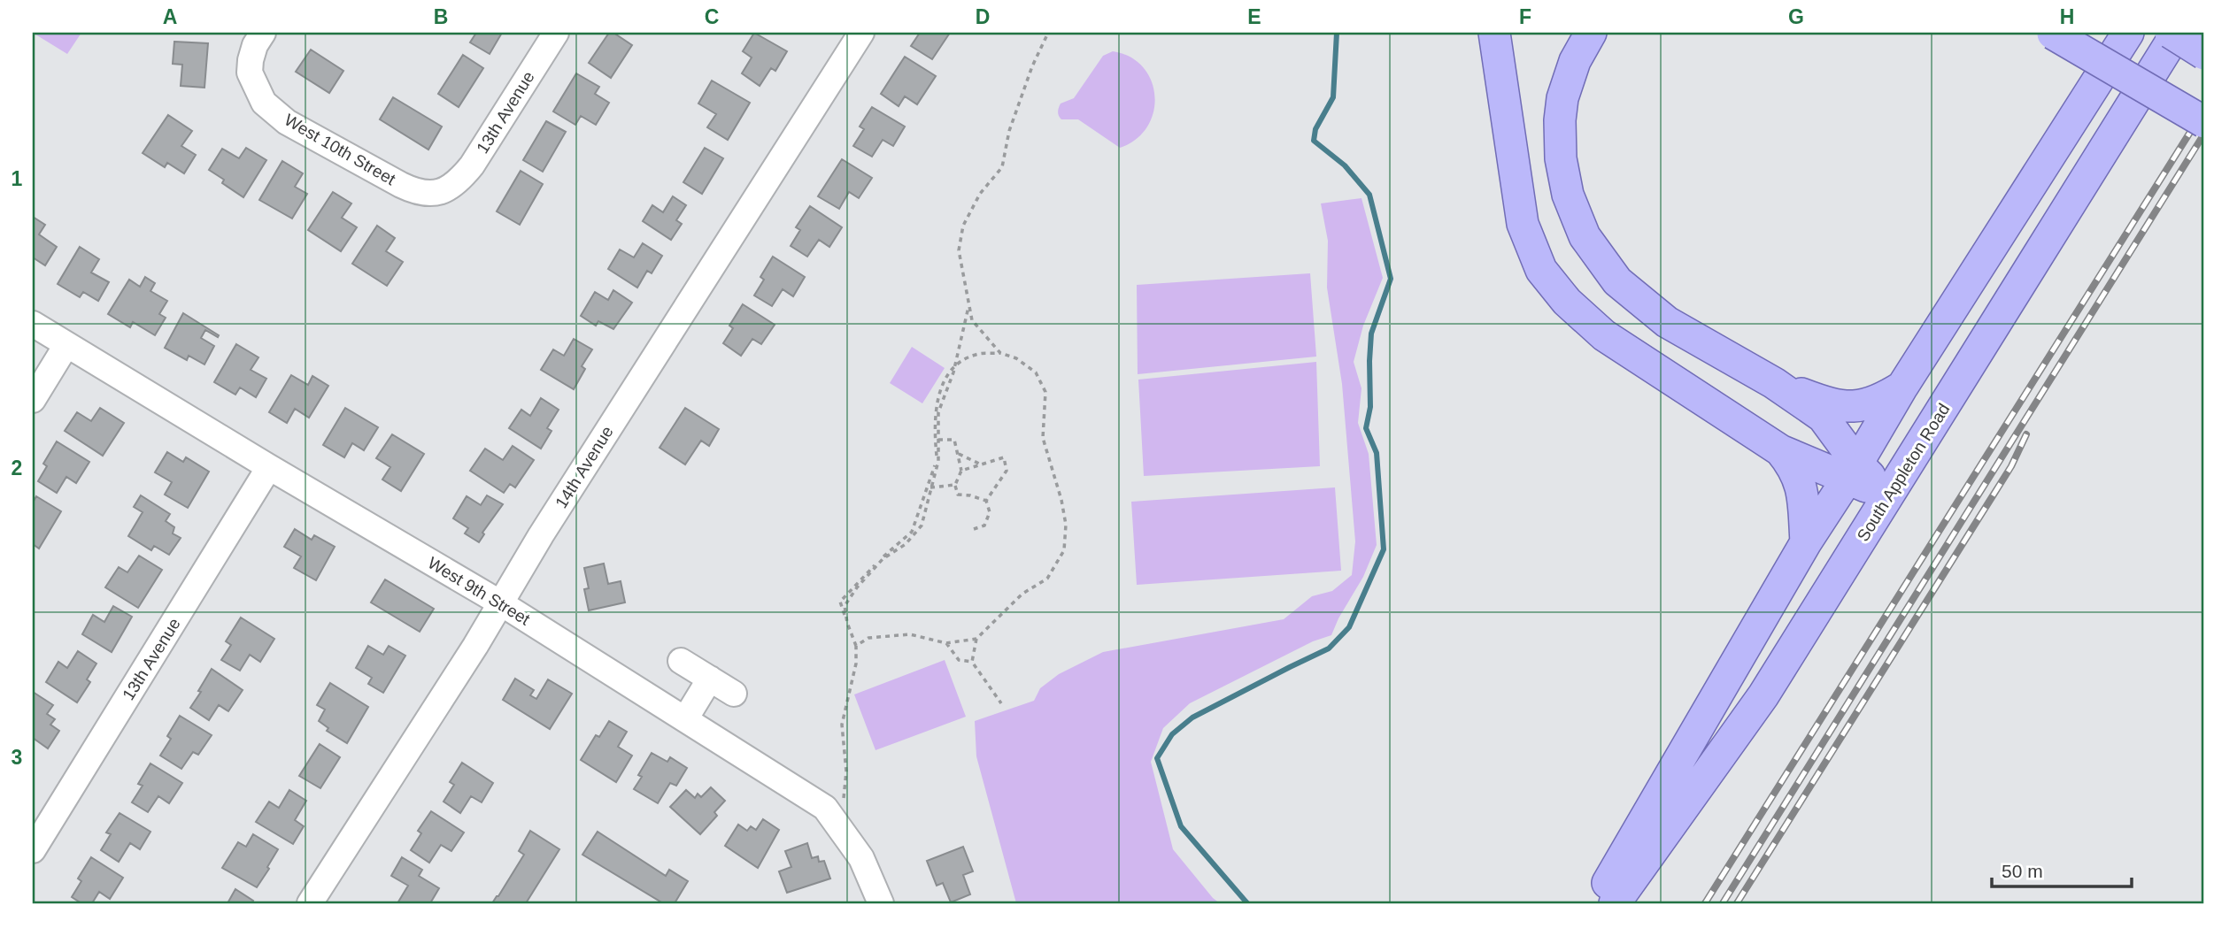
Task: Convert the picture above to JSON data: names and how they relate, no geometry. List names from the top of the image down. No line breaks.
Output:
{"streets":{"main road":["South Appleton Road"],"street":["13th Avenue","West 10th Street","14th Avenue","West 9th Street"]},"crossings":[["13th Avenue","West 10th Street"],["13th Avenue","West 9th Street"],["14th Avenue","West 9th Street"]],"scale_bar":"50 m","grid":{"columns":["A","B","C","D","E","F","G","H"],"rows":["1","2","3"]}}
